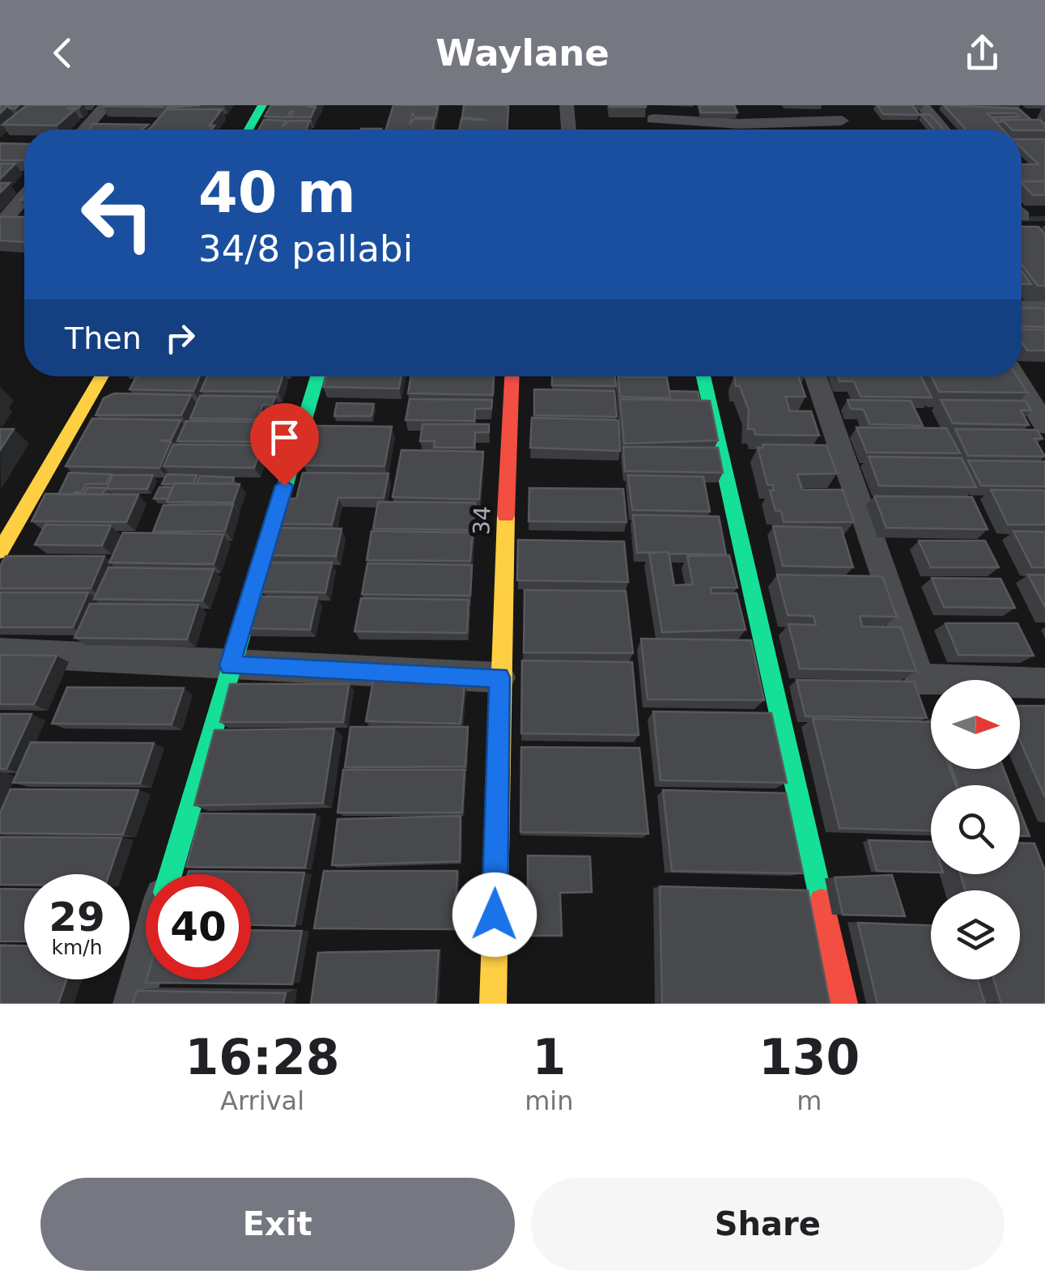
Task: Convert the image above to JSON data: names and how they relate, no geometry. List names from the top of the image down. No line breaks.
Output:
{"streets":{"street":["34"]},"north":"right","page":{"header":"Waylane","turn":["40 m","34/8 pallabi"],"then":"Then","speed":"29 km/h","limit":"40","eta":["16:28","Arrival","1","min","130","m"],"buttons":["Exit","Share"]}}
